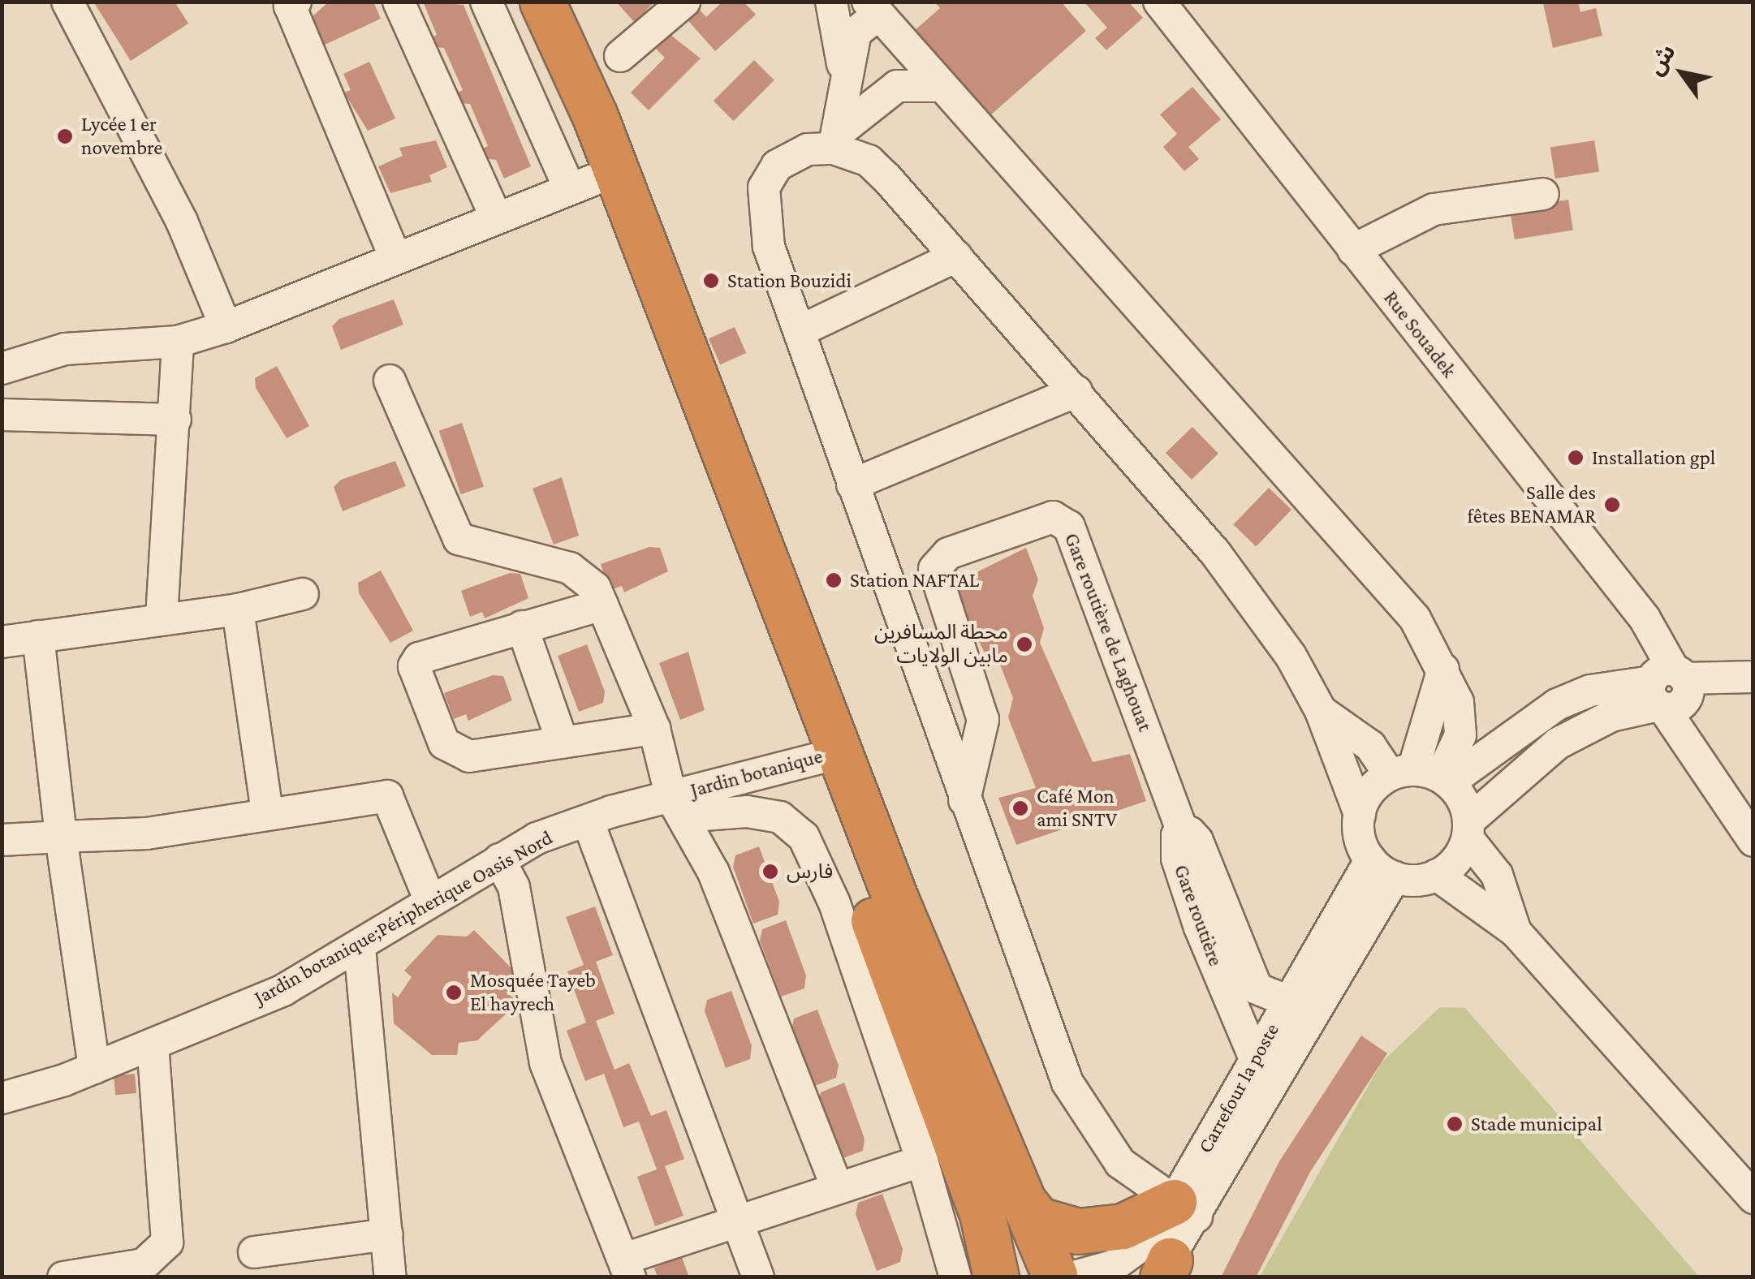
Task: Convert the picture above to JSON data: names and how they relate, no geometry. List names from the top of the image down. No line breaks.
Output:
{"streets":{"street":["Rue Souadek","Gare routière de Laghouat","Jardin botanique","Gare routière","Jardin botanique;Péripherique Oasis Nord","Carrefour la poste"]},"crossings":[["Gare routière de Laghouat","Gare routière"],["Jardin botanique","Jardin botanique;Péripherique Oasis Nord"],["Gare routière","Carrefour la poste"]],"places":["Lycée 1 er novembre","Station Bouzidi","Installation gpl","Salle des fêtes BENAMAR","Station NAFTAL","محطة المسافرين مابين الولايات","Café Mon ami SNTV","فارس","Mosquée Tayeb El hayrech","Stade municipal"],"north":"top left"}
